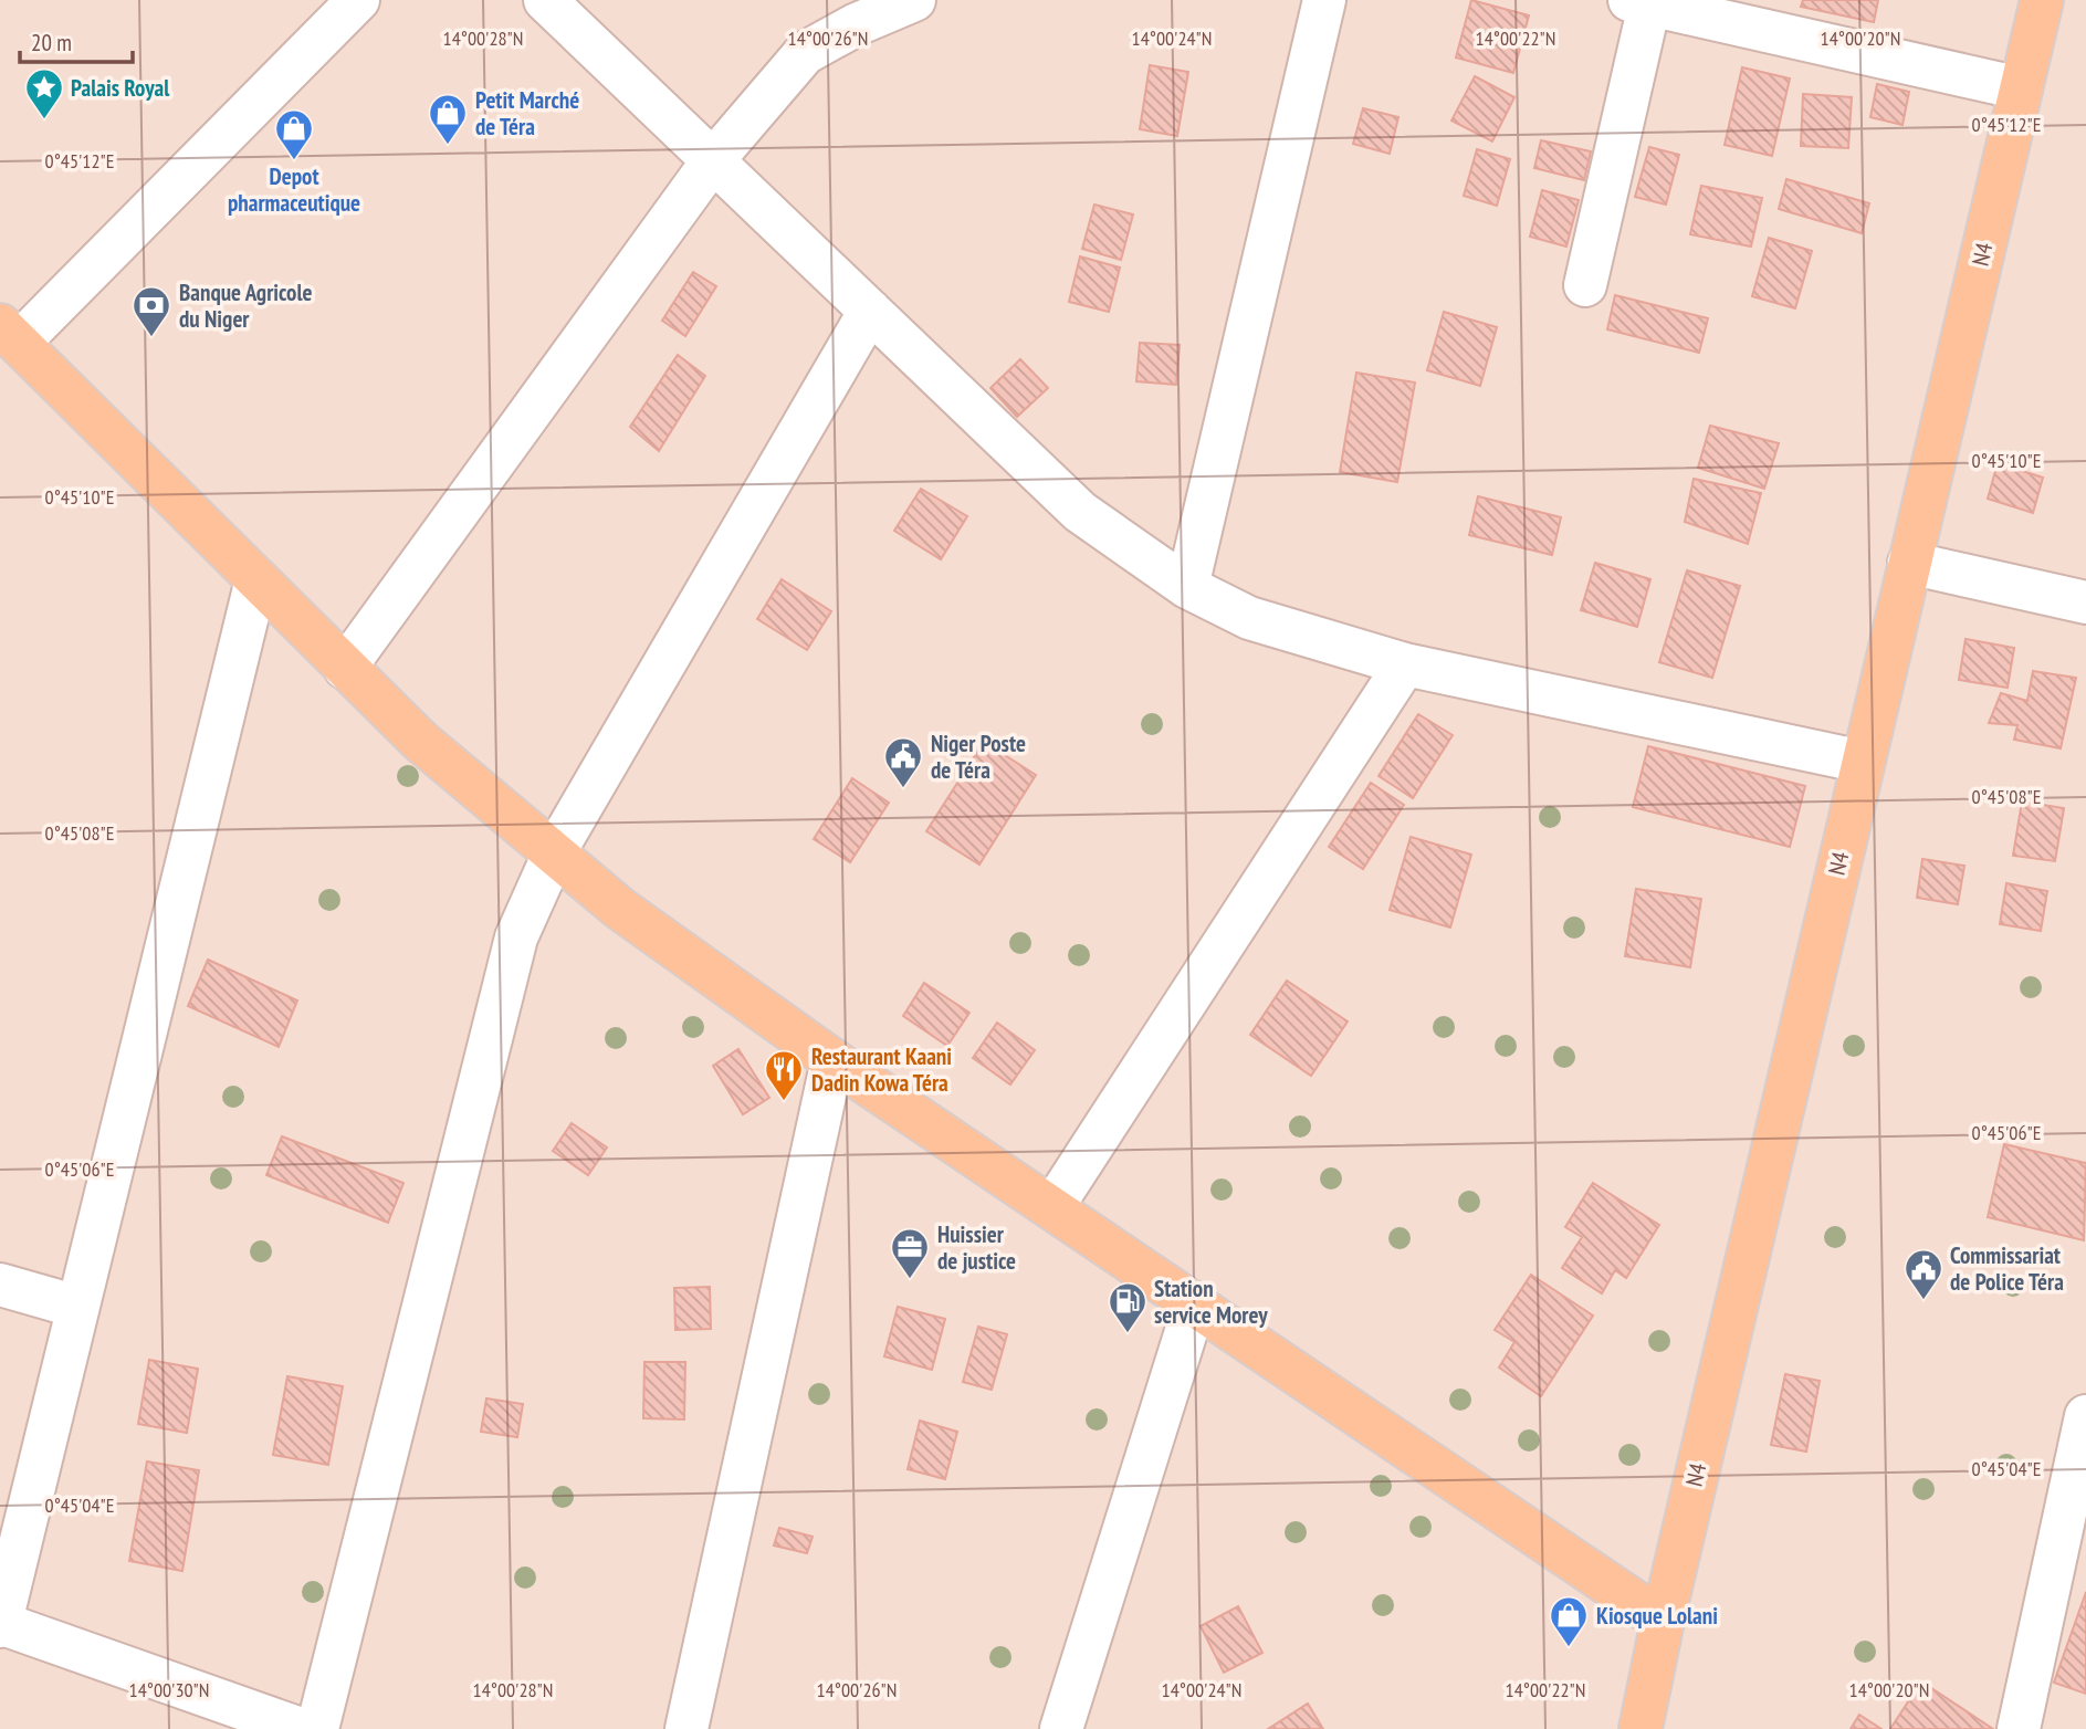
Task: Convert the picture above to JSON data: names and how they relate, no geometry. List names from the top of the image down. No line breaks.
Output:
{"streets":{"main road":["N4"]},"places":{"place":["Palais Royal"],"shop":["Petit Marché de Téra","Depot pharmaceutique","Kiosque Lolani"],"bank":["Banque Agricole du Niger"],"public building":["Niger Poste de Téra","Commissariat de Police Téra"],"restaurant":["Restaurant Kaani Dadin Kowa Téra"],"office":["Huissier de justice"],"fuel station":["Station service Morey"]},"scale_bar":"20 m","coordinates":["14°00'28\"N","14°00'26\"N","14°00'24\"N","14°00'22\"N","14°00'20\"N","0°45'12\"E","0°45'10\"E","0°45'08\"E","0°45'06\"E","0°45'04\"E","14°00'30\"N"]}
